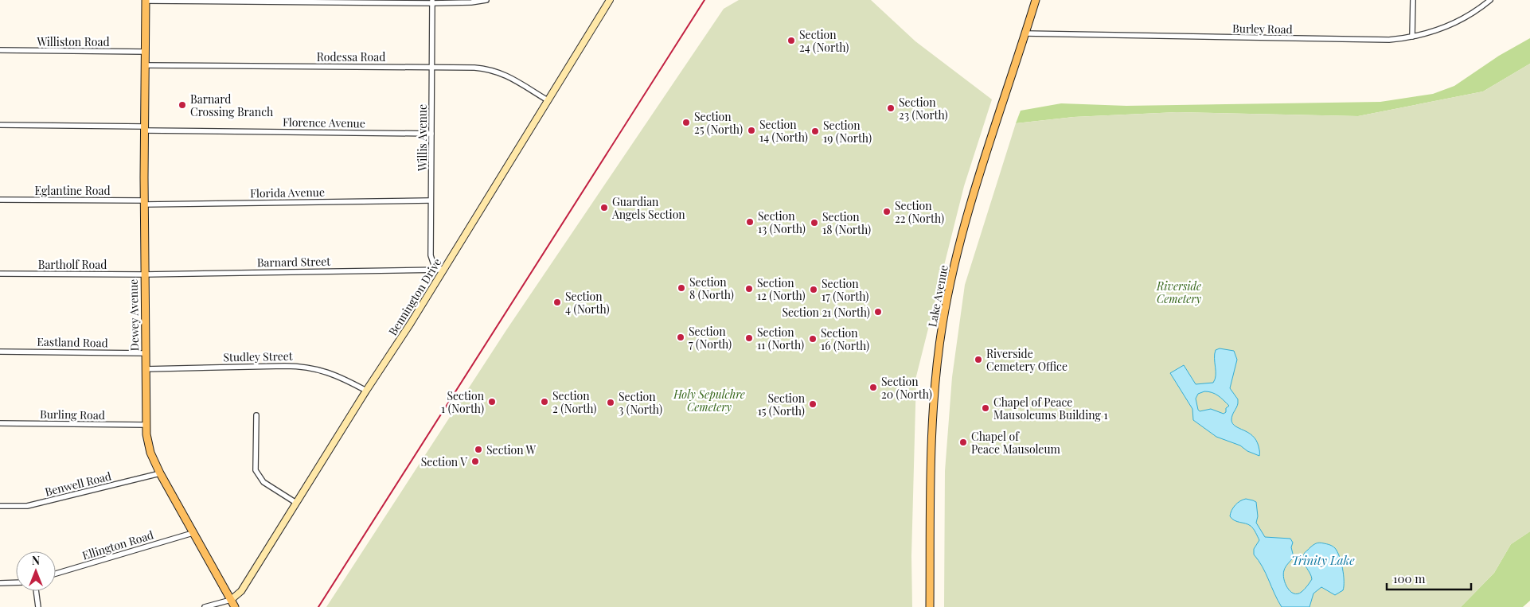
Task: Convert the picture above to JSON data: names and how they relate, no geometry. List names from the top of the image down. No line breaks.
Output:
{"streets":{"main road":["Lake Avenue","Dewey Avenue"],"street":["Burley Road","Williston Road","Rodessa Road","Florence Avenue","Willis Avenue","Eglantine Road","Florida Avenue","Barnard Street","Bartholf Road","Bennington Drive","Eastland Road","Studley Street","Burling Road","Benwell Road","Ellington Road"]},"crossings":[["Burley Road","Lake Avenue"],["Williston Road","Dewey Avenue"],["Rodessa Road","Willis Avenue"],["Rodessa Road","Bennington Drive"],["Rodessa Road","Dewey Avenue"],["Florence Avenue","Willis Avenue"],["Florence Avenue","Dewey Avenue"],["Willis Avenue","Florida Avenue"],["Willis Avenue","Barnard Street"],["Willis Avenue","Bennington Drive"],["Eglantine Road","Florida Avenue"],["Eglantine Road","Dewey Avenue"],["Florida Avenue","Dewey Avenue"],["Barnard Street","Bartholf Road"],["Barnard Street","Bennington Drive"],["Barnard Street","Dewey Avenue"],["Bartholf Road","Dewey Avenue"],["Bennington Drive","Dewey Avenue"],["Bennington Drive","Studley Street"],["Dewey Avenue","Eastland Road"],["Dewey Avenue","Studley Street"],["Dewey Avenue","Burling Road"],["Dewey Avenue","Benwell Road"],["Dewey Avenue","Ellington Road"]],"water":["Trinity Lake"],"parks":["Riverside Cemetery","Holy Sepulchre Cemetery"],"places":["Section 24 (North)","Barnard Crossing Branch","Section 23 (North)","Section 25 (North)","Section 14 (North)","Section 19 (North)","Guardian Angels Section","Section 22 (North)","Section 13 (North)","Section 18 (North)","Section 8 (North)","Section 12 (North)","Section 17 (North)","Section 4 (North)","Section 21 (North)","Section 7 (North)","Section 11 (North)","Section 16 (North)","Riverside Cemetery Office","Section 20 (North)","Section 1 (North)","Section 2 (North)","Section 3 (North)","Section 15 (North)","Chapel of Peace Mausoleums Building 1","Chapel of Peace Mausoleum","Section W","Section V"],"scale_bar":"100 m","north":"top"}
